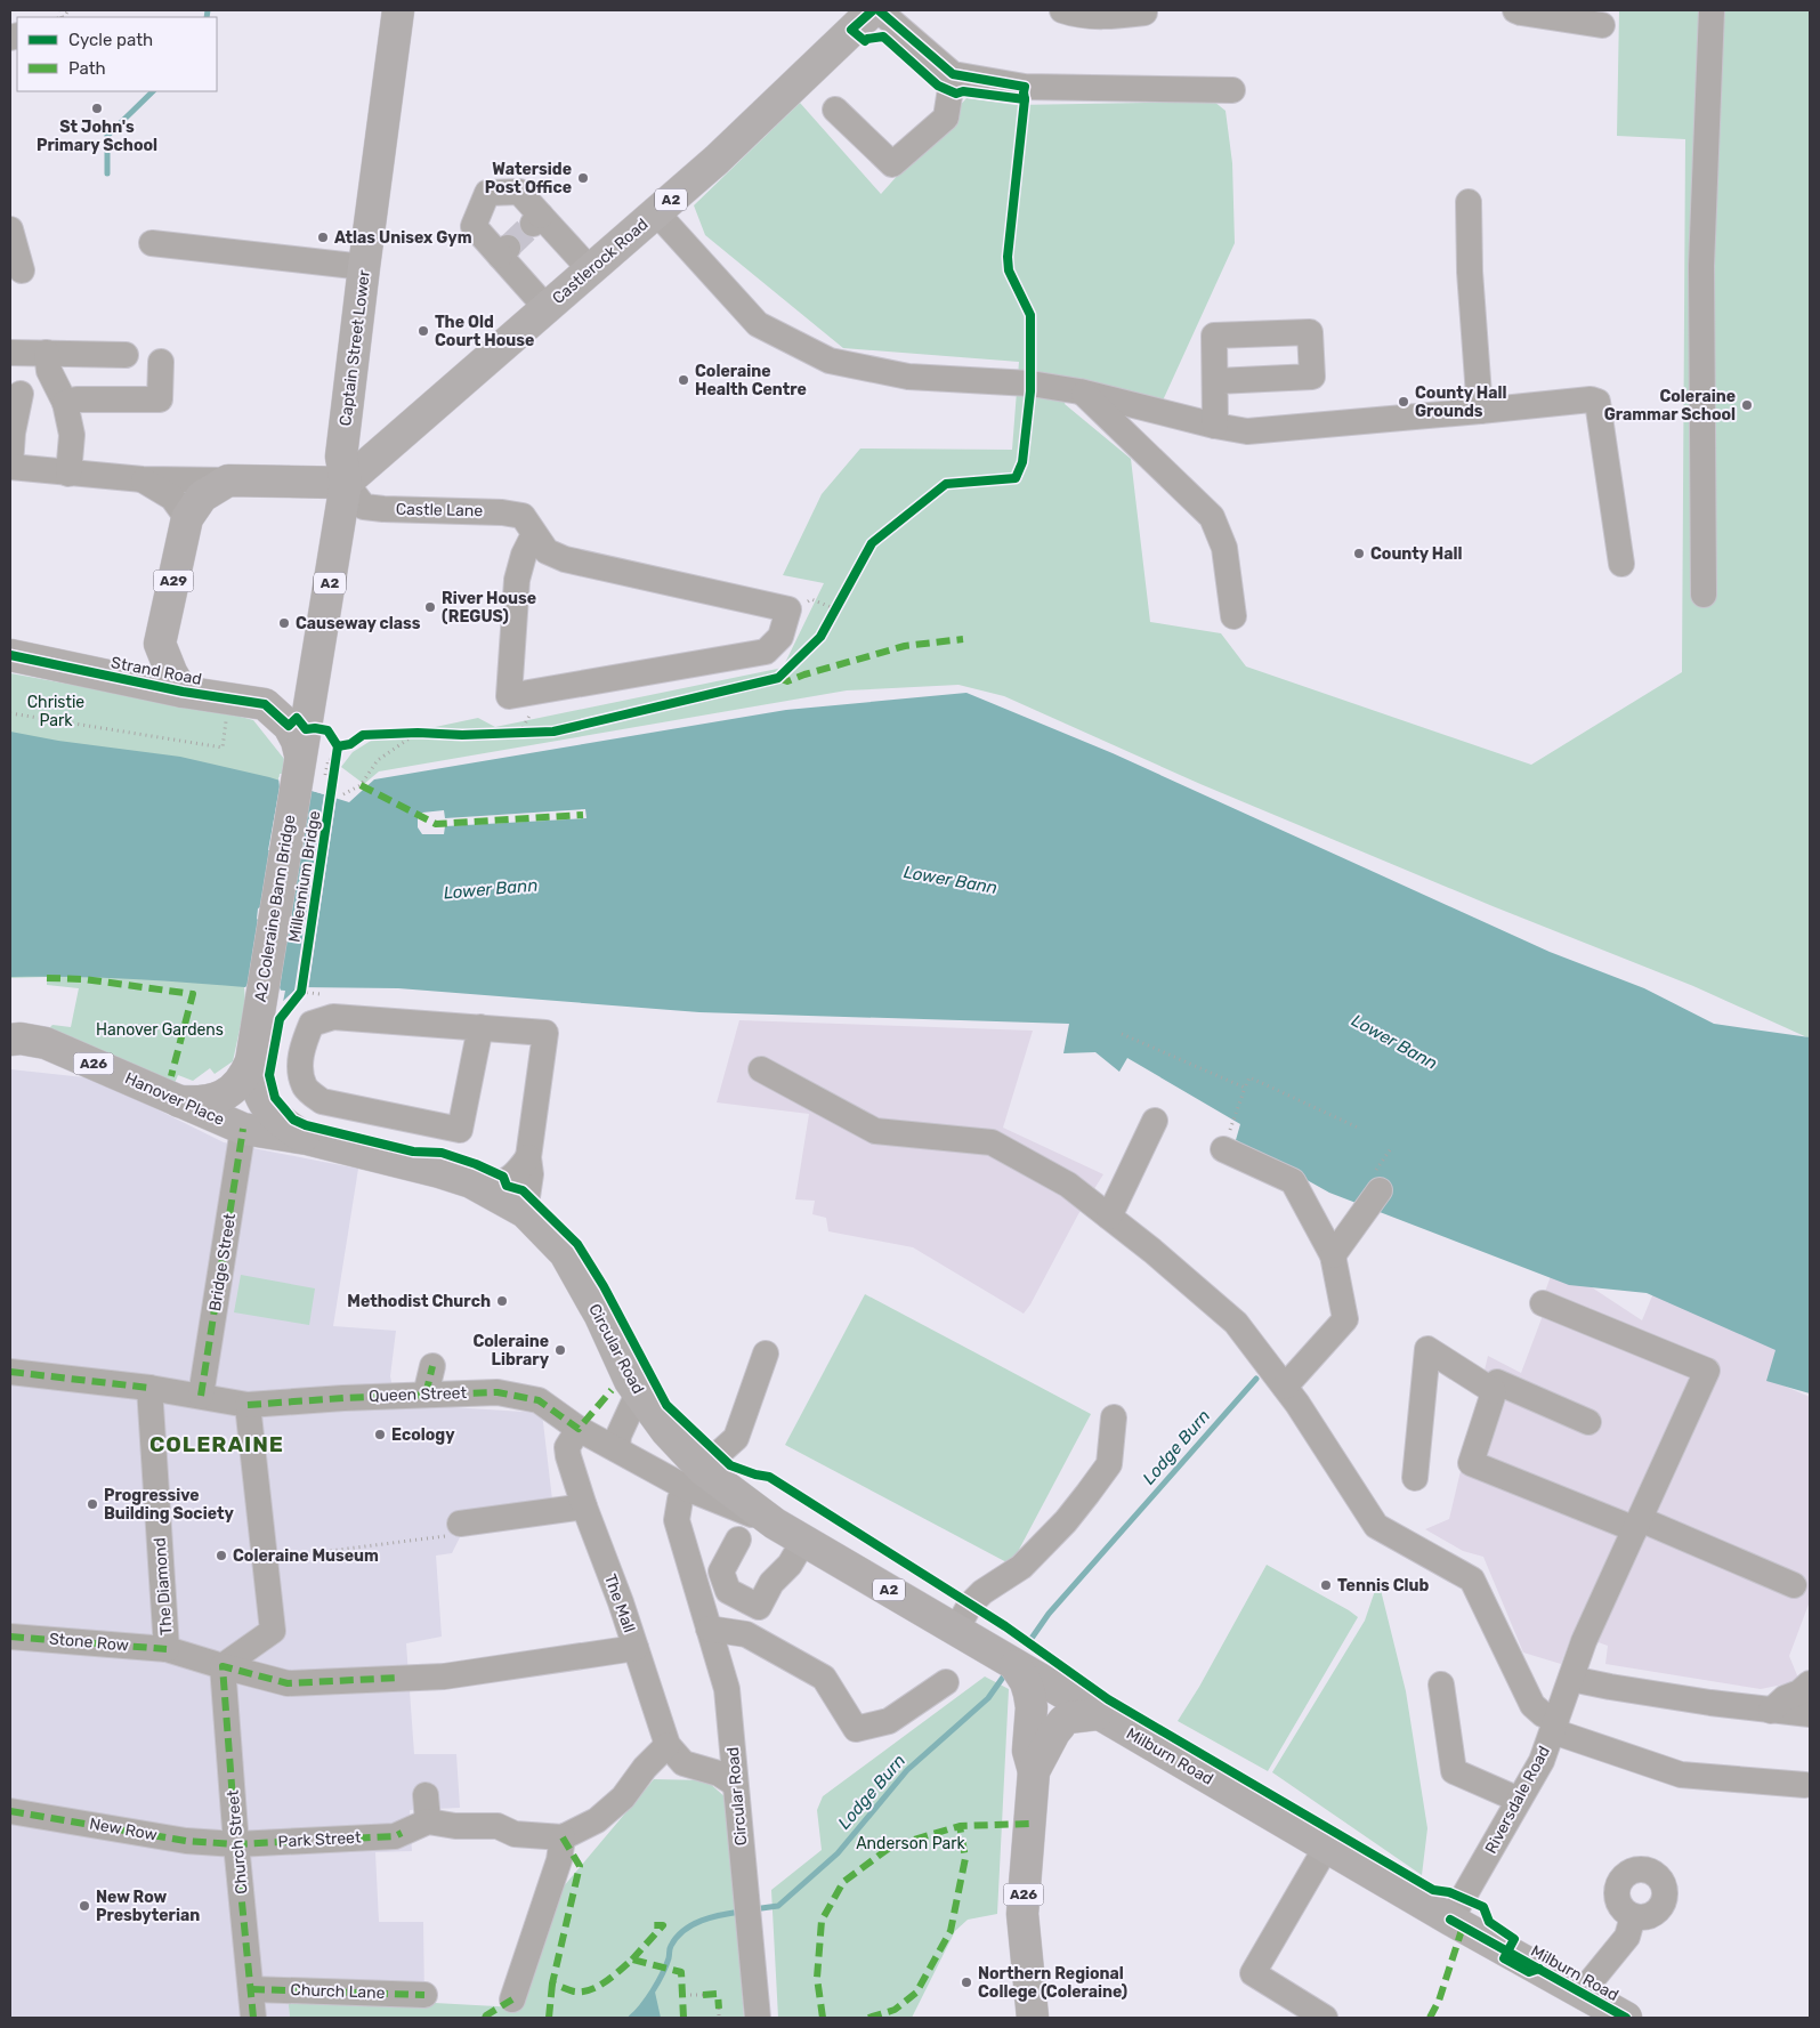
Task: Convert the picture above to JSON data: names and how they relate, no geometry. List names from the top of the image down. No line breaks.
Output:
{"streets":{"main road":["A2","Castlerock Road","Captain Street Lower","A29","Strand Road","A2 Coleraine Bann Bridge","A26","Hanover Place","Circular Road","Milburn Road"],"street":["Castle Lane","Bridge Street","Queen Street","The Diamond","The Mall","Stone Row","Riversdale Road","New Row","Park Street","Church Street","Church Lane"],"cycle path":["Millennium Bridge"]},"crossings":[["A2","Castlerock Road"],["A2","Captain Street Lower"],["A2","Castle Lane"],["A2","A2 Coleraine Bann Bridge"],["A2","Hanover Place"],["A2","Circular Road"],["Castlerock Road","Captain Street Lower"],["Castlerock Road","Castle Lane"],["Captain Street Lower","Castle Lane"],["A26","Milburn Road"],["Hanover Place","Bridge Street"],["Hanover Place","Circular Road"],["Bridge Street","Circular Road"],["Circular Road","The Mall"],["Circular Road","Milburn Road"],["Queen Street","The Mall"],["The Diamond","The Mall"],["The Diamond","Stone Row"],["The Diamond","Church Street"],["Milburn Road","Riversdale Road"],["New Row","Park Street"],["New Row","Church Street"],["Park Street","Church Street"],["Church Street","Church Lane"]],"districts":["COLERAINE"],"water":["Lower Bann","Lodge Burn"],"parks":["Christie Park","Hanover Gardens","Anderson Park"],"places":["St John's Primary School","Waterside Post Office","Atlas Unisex Gym","The Old Court House","Coleraine Health Centre","County Hall Grounds","Coleraine Grammar School","County Hall","River House (REGUS)","Causeway class","Methodist Church","Coleraine Library","Ecology","Progressive Building Society","Coleraine Museum","Tennis Club","New Row Presbyterian","Northern Regional College (Coleraine)"],"legend":["Cycle path","Path"]}
